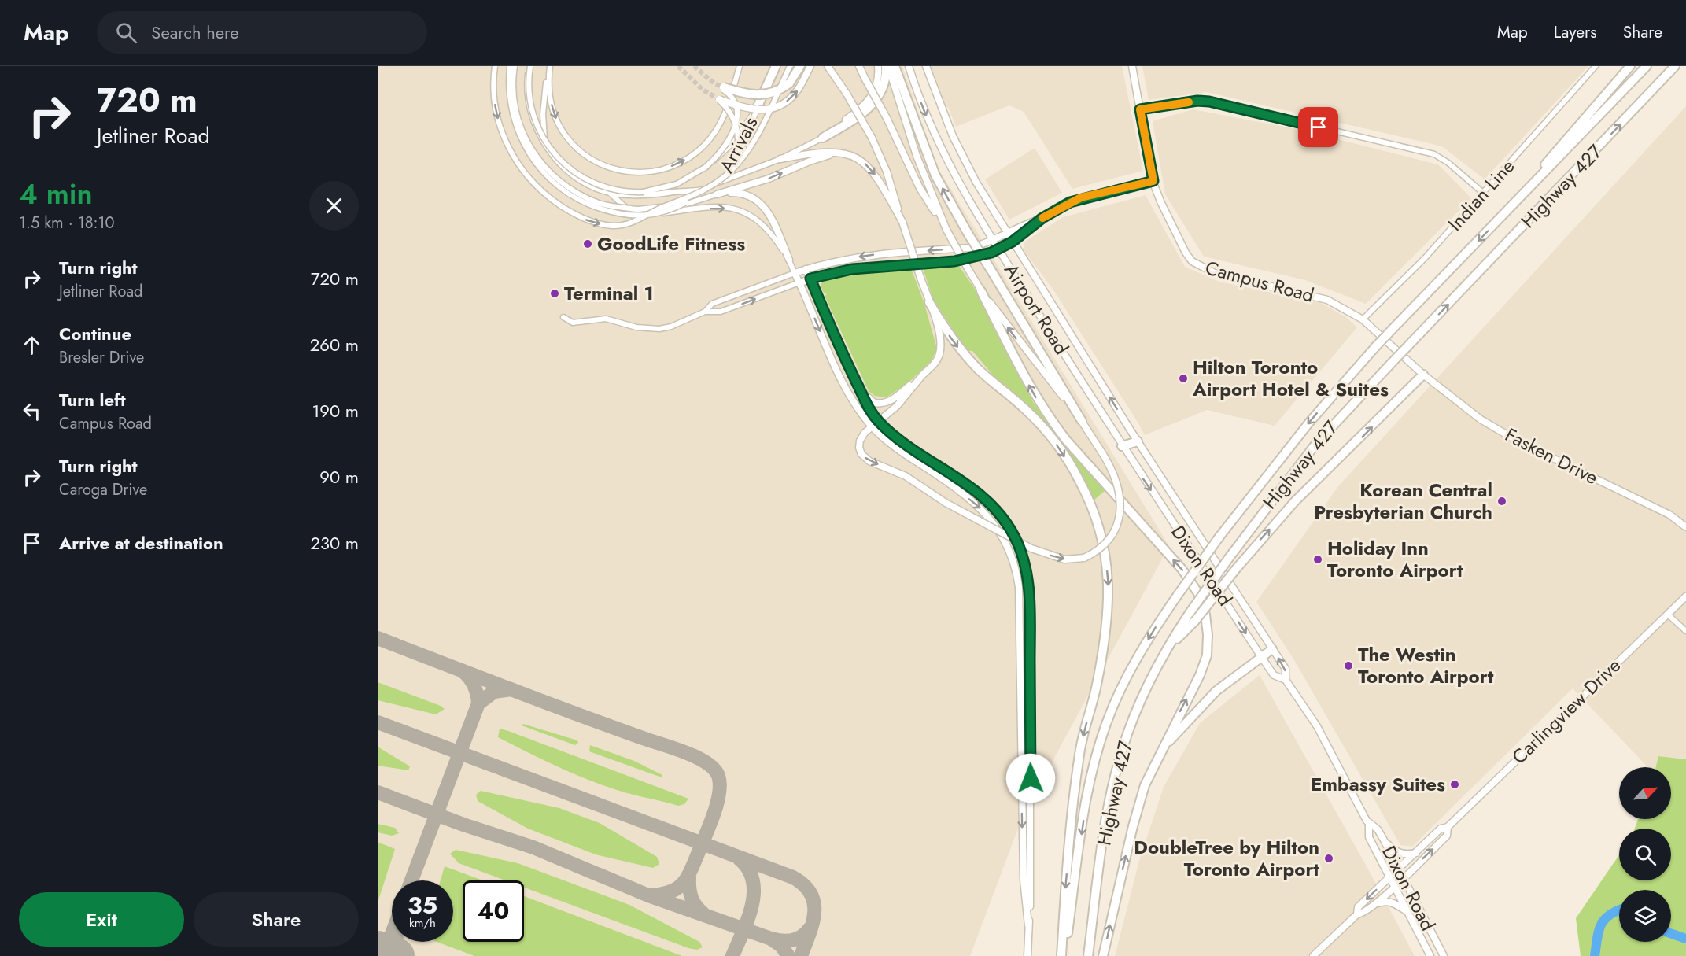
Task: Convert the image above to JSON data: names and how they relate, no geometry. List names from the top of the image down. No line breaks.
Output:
{"streets":{"highway":["Highway 427"],"street":["Arrivals","Indian Line","Campus Road","Airport Road","Fasken Drive","Dixon Road","Carlingview Drive"]},"crossings":[["Indian Line","Campus Road"],["Campus Road","Fasken Drive"],["Airport Road","Dixon Road"],["Dixon Road","Carlingview Drive"]],"places":["GoodLife Fitness","Terminal 1","Hilton Toronto Airport Hotel & Suites","Korean Central Presbyterian Church","Holiday Inn Toronto Airport","The Westin Toronto Airport","Embassy Suites","DoubleTree by Hilton Toronto Airport"],"north":"top right","page":{"header":"Map","search":"Search here","nav":["Map","Layers","Share"],"turn":["720 m","Jetliner Road"],"heading":["4 min","1.5 km · 18:10"],"list":[{"name":"Turn right","note":"Jetliner Road","value":"720 m"},{"name":"Continue","note":"Bresler Drive","value":"260 m"},{"name":"Turn left","note":"Campus Road","value":"190 m"},{"name":"Turn right","note":"Caroga Drive","value":"90 m"},{"name":"Arrive at destination","value":"230 m"}],"speed":"35 km/h","limit":"40","buttons":["Exit","Share"]}}
